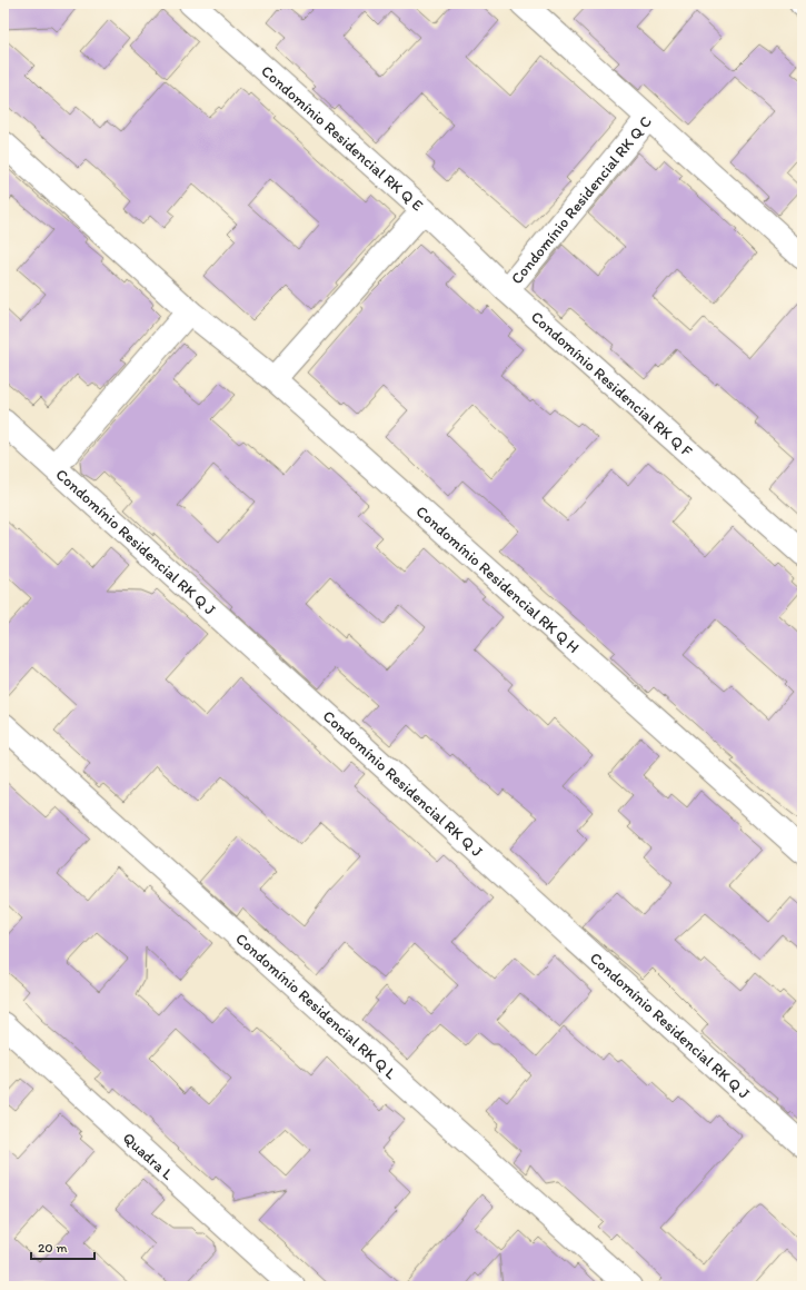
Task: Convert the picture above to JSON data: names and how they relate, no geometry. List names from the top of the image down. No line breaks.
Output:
{"streets":{"street":["Condomínio Residencial RK Q E","Condomínio Residencial RK Q C","Condomínio Residencial RK Q F","Condomínio Residencial RK Q J","Condomínio Residencial RK Q H","Condomínio Residencial RK Q L","Quadra L"]},"crossings":[["Condomínio Residencial RK Q E","Condomínio Residencial RK Q F"],["Condomínio Residencial RK Q E","Condomínio Residencial RK Q H"],["Condomínio Residencial RK Q C","Condomínio Residencial RK Q F"]],"scale_bar":"20 m"}
